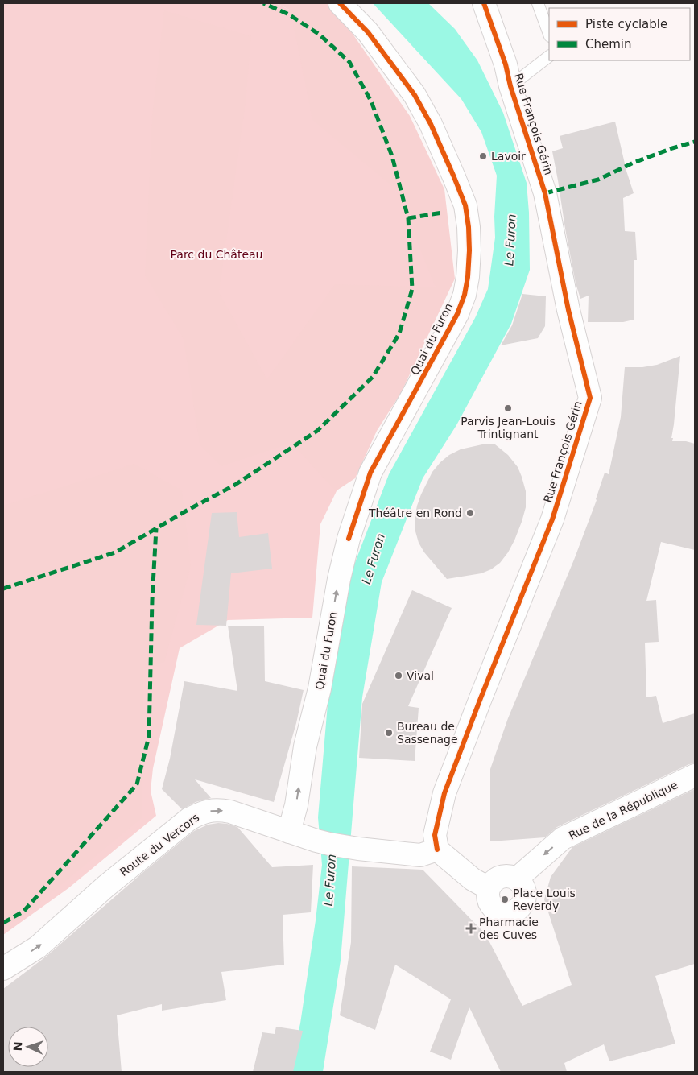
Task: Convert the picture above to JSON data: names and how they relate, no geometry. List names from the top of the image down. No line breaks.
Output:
{"streets":{"street":["Rue François Gérin","Quai du Furon","Rue de la République","Route du Vercors"]},"crossings":[["Rue François Gérin","Route du Vercors"],["Quai du Furon","Route du Vercors"]],"one_way":["Quai du Furon","Rue de la République","Route du Vercors"],"water":["Le Furon"],"parks":["Parc du Château"],"places":{"other":["Lavoir","Parvis Jean-Louis Trintignant","Théâtre en Rond","Vival","Bureau de Sassenage","Place Louis Reverdy"],"health":["Pharmacie des Cuves"]},"legend":["Piste cyclable","Chemin"],"north":"left"}
